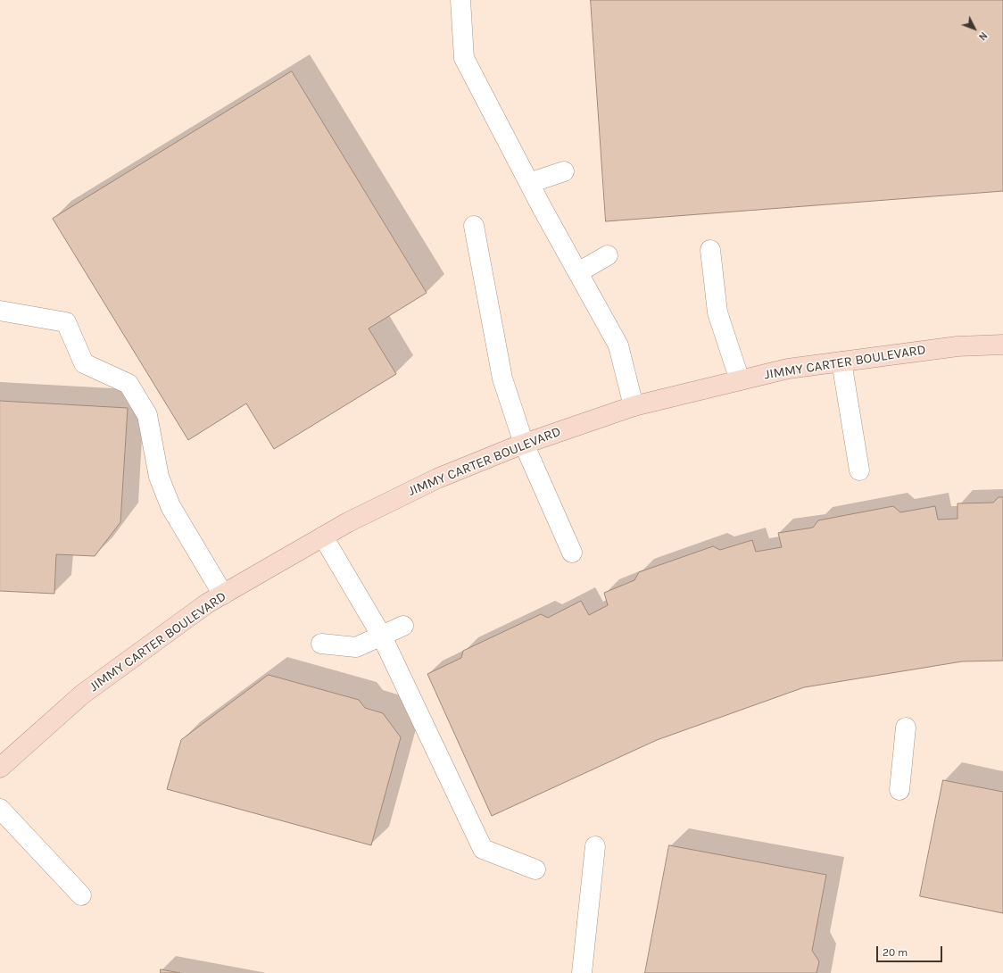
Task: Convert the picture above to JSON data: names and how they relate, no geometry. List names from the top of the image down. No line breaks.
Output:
{"streets":{"main road":["JIMMY CARTER BOULEVARD"]},"scale_bar":"20 m","north":"bottom right"}
